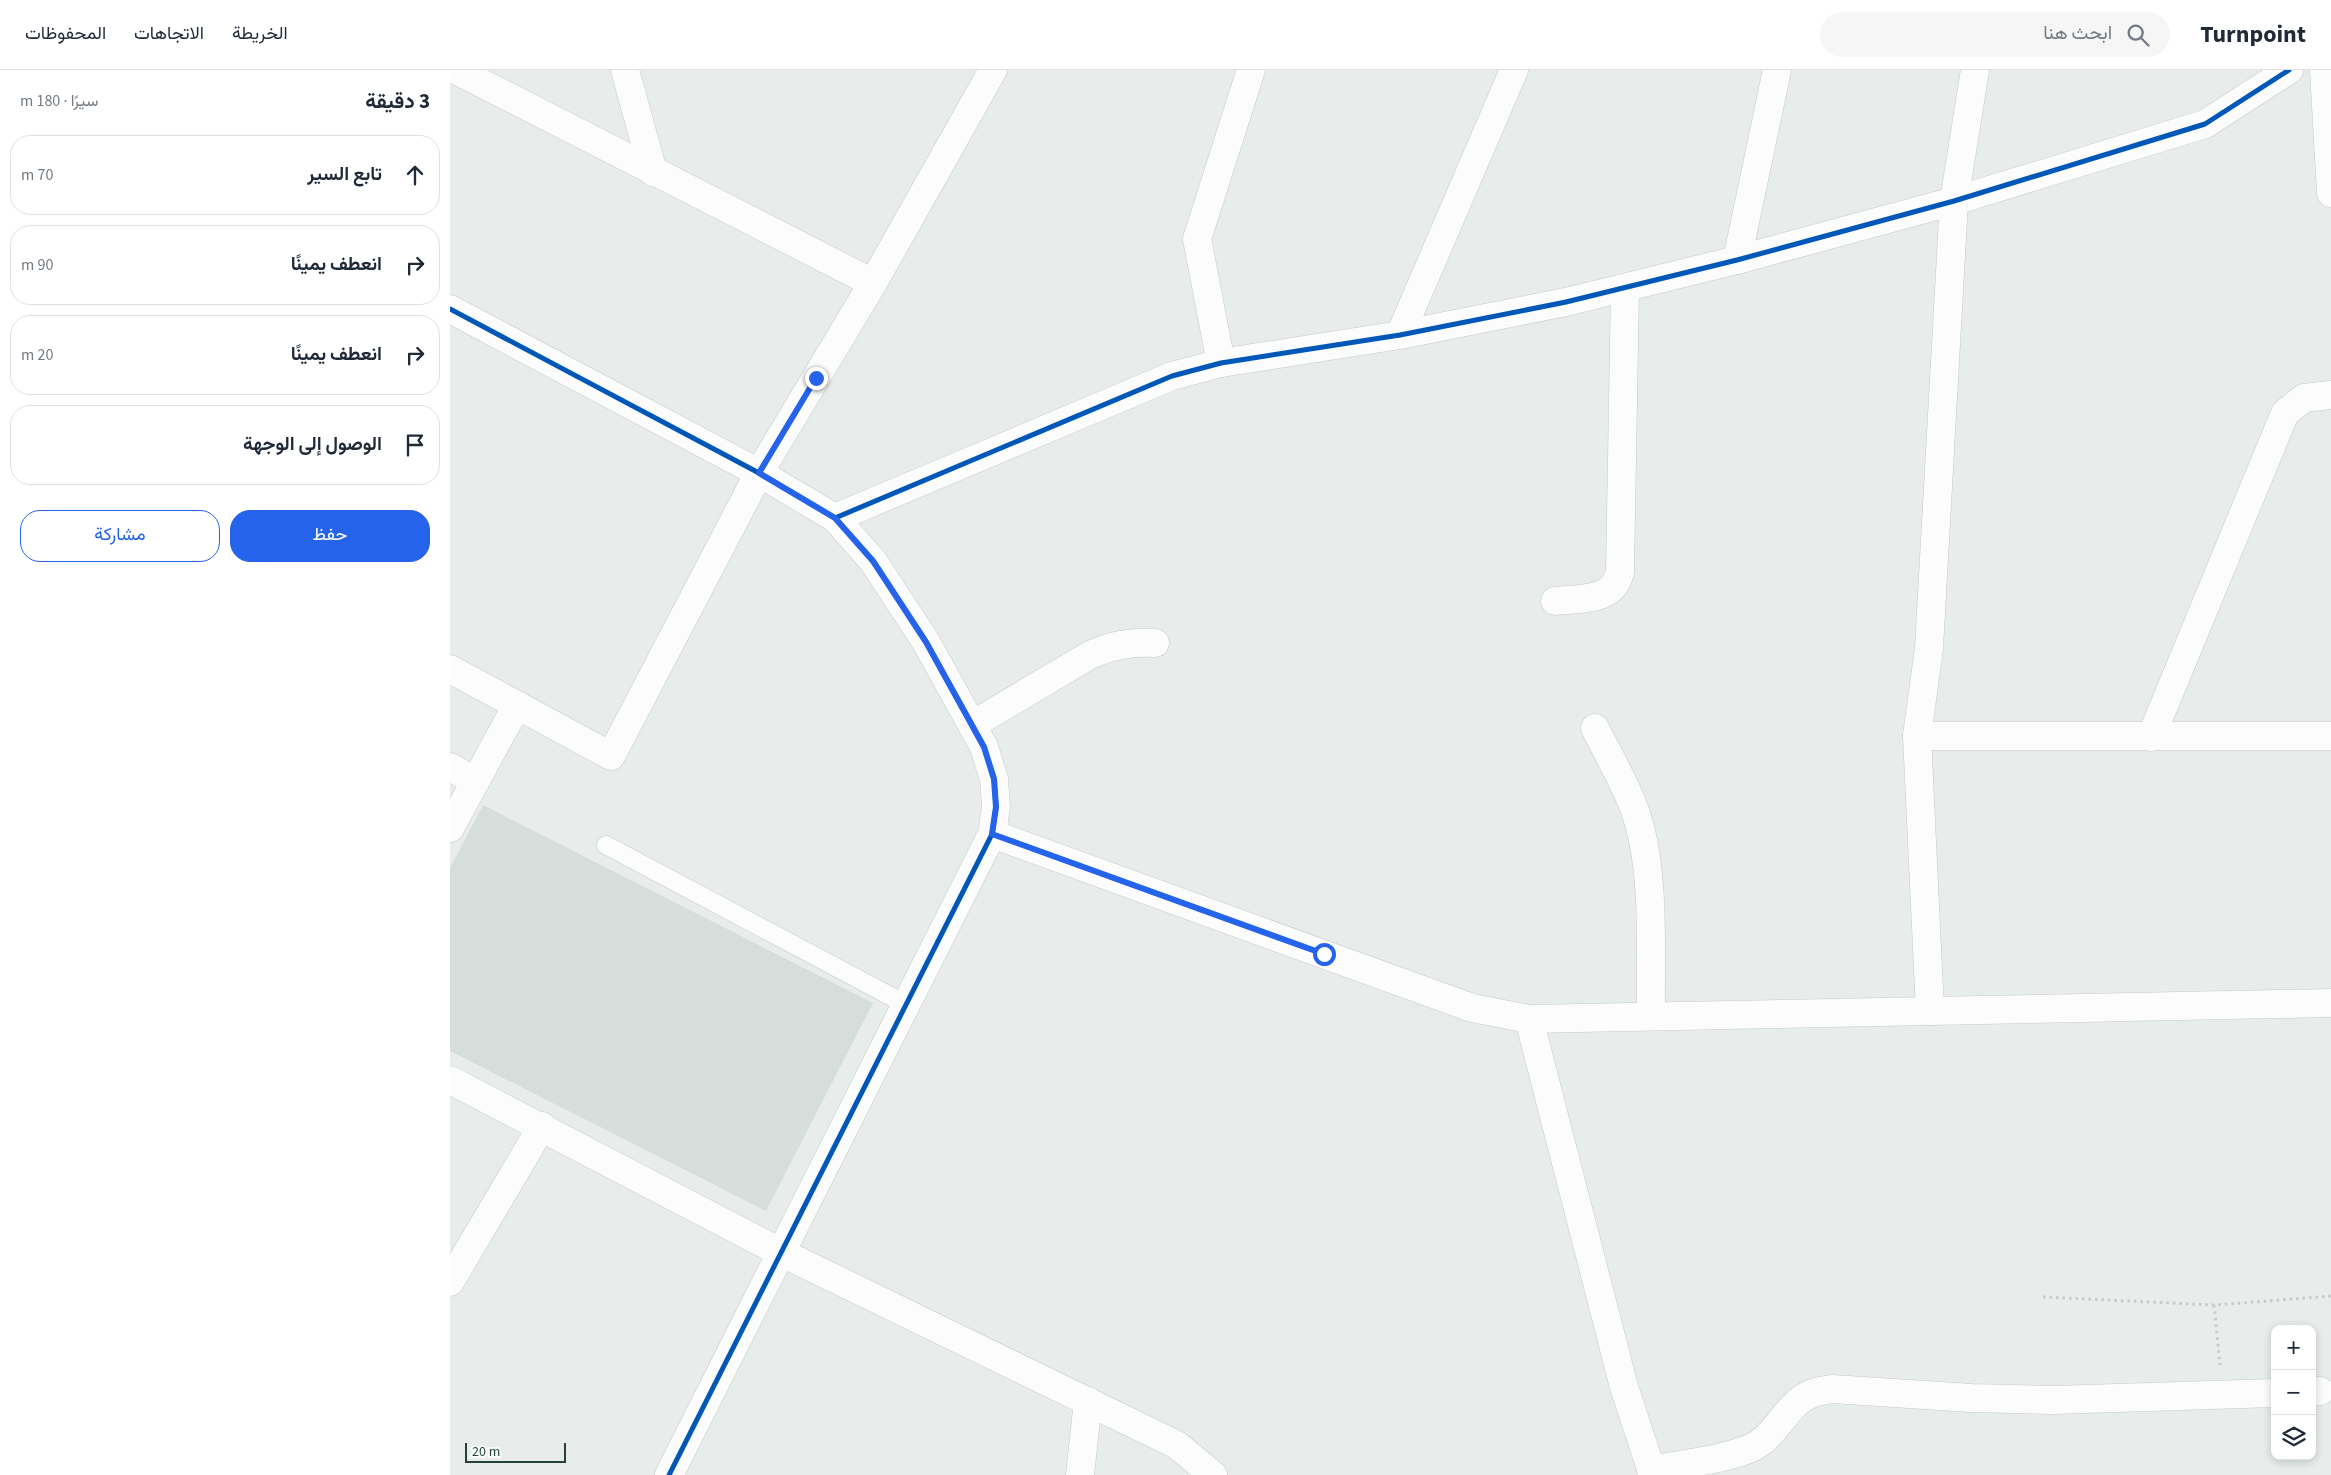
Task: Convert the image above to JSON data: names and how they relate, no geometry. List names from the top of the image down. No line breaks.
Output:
{"scale_bar":"20 m","page":{"header":"Turnpoint","search":"ابحث هنا","nav":["الخريطة","الاتجاهات","المحفوظات"],"heading":["3 دقيقة","سيرًا · 180 m"],"list":[["تابع السير","70 m"],["انعطف يمينًا","90 m"],["انعطف يمينًا","20 m"],"الوصول إلى الوجهة"],"buttons":["حفظ","مشاركة"],"map_buttons":["+","−"],"scale":"20 m"}}
